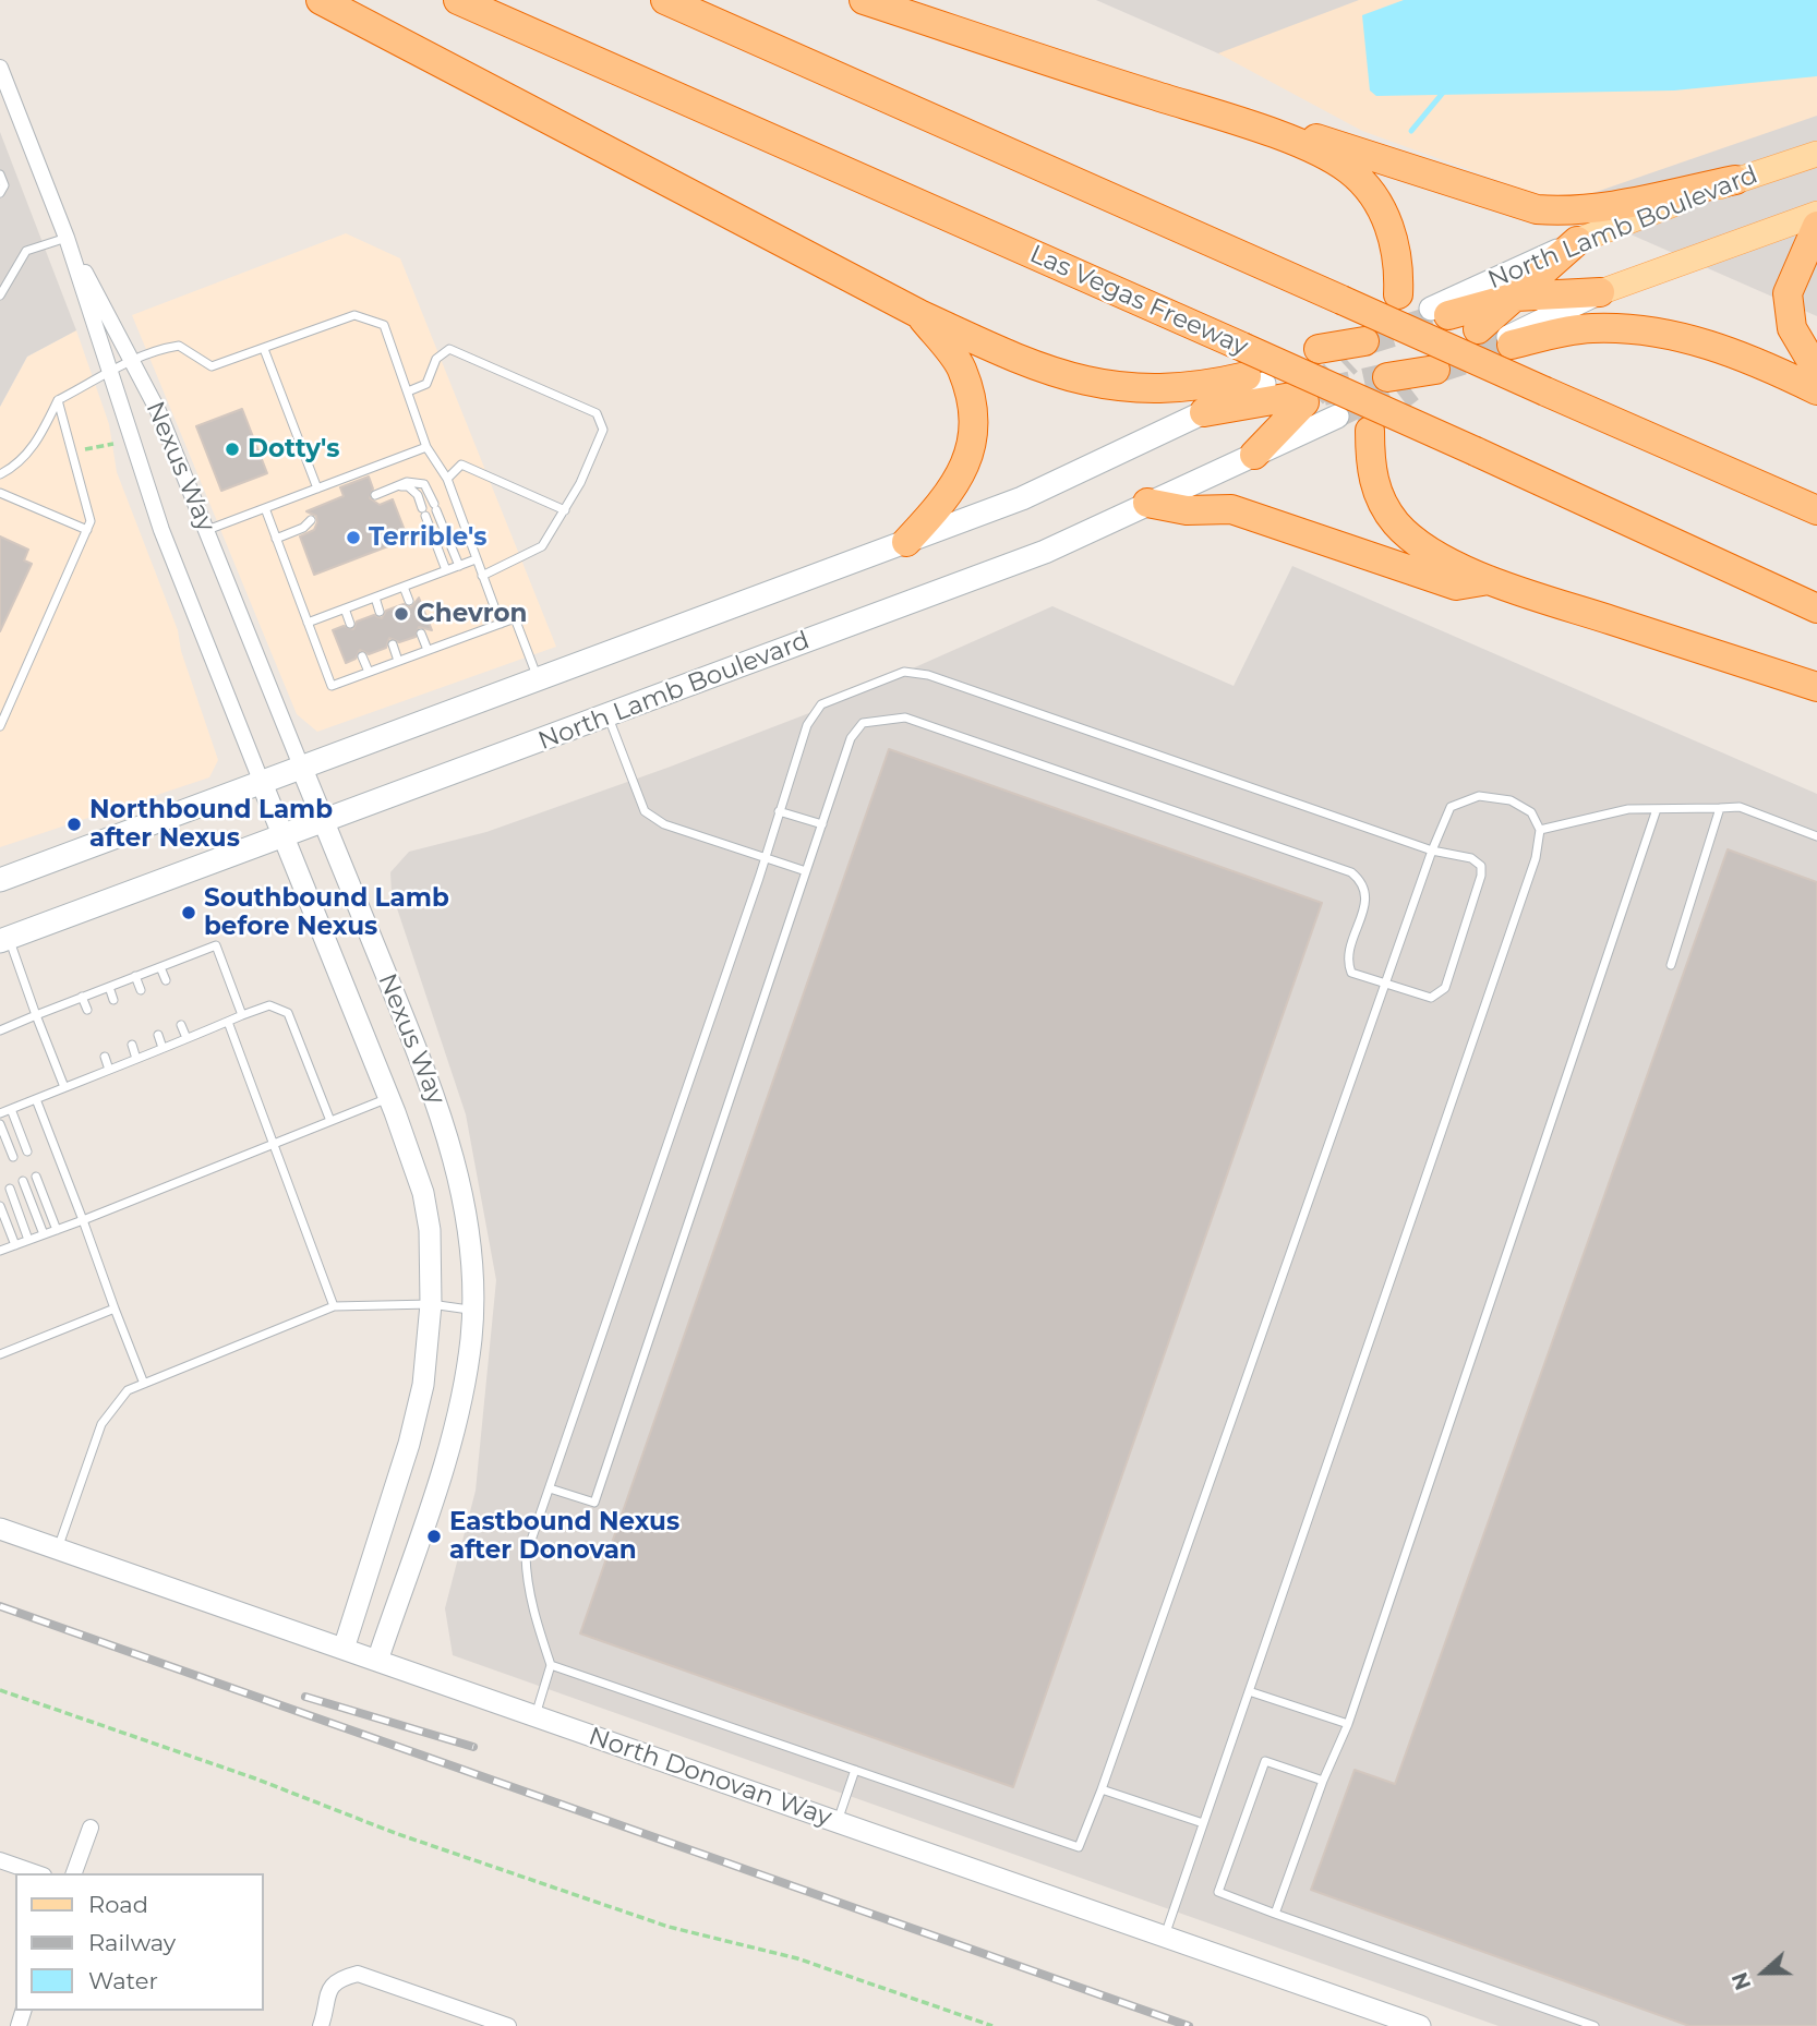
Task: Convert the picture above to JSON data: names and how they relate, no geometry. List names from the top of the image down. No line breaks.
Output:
{"streets":{"highway":["Las Vegas Freeway"],"main road":["North Lamb Boulevard"],"street":["Nexus Way","North Donovan Way"]},"crossings":[["North Lamb Boulevard","Nexus Way"],["Nexus Way","North Donovan Way"]],"places":["Dotty's","Terrible's","Chevron","Northbound Lamb after Nexus","Southbound Lamb before Nexus","Eastbound Nexus after Donovan"],"legend":["Road","Railway","Water"],"north":"left"}
